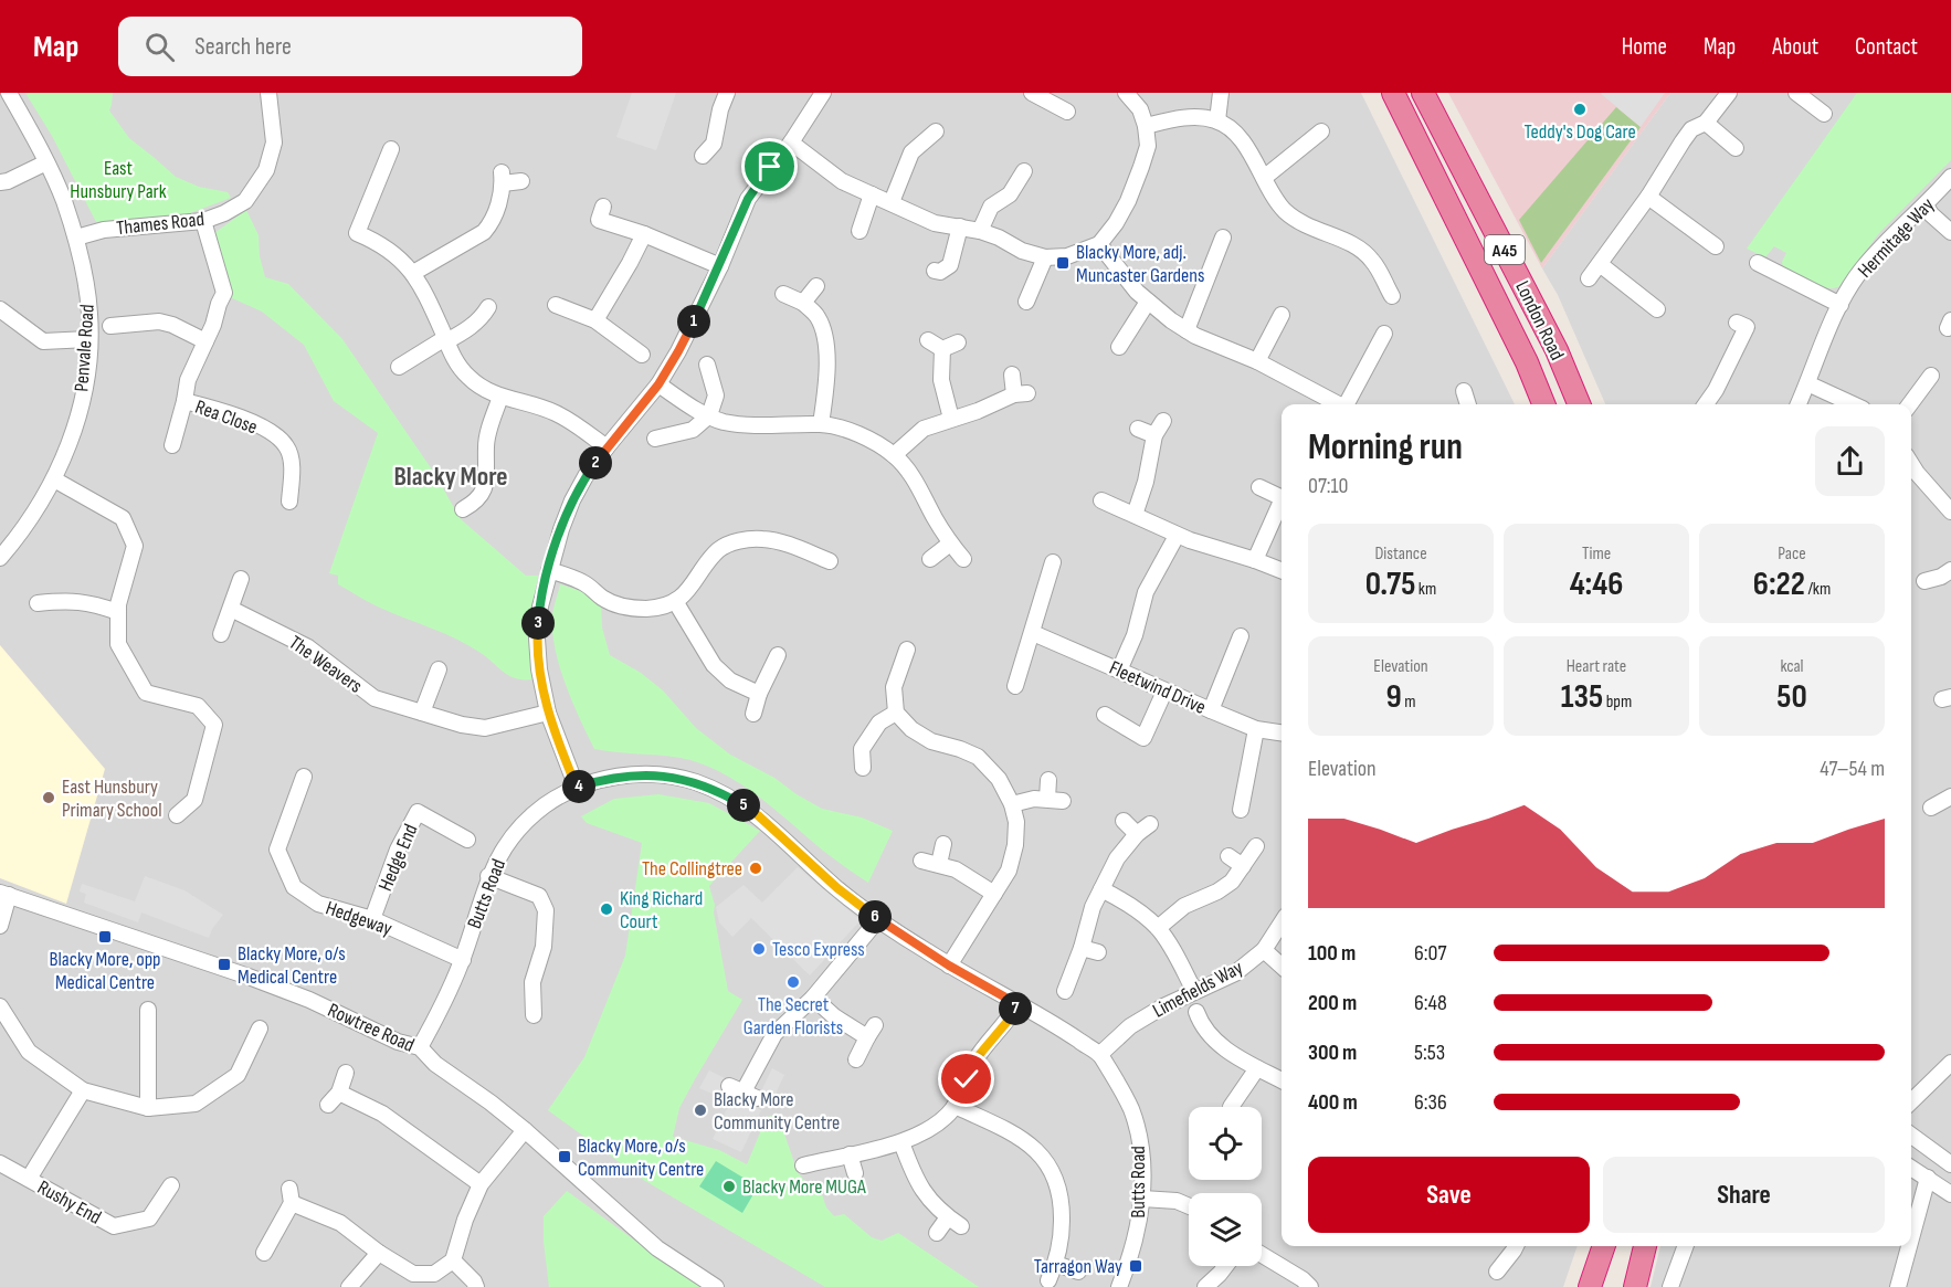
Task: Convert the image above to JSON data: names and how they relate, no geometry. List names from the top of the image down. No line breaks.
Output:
{"streets":{"highway":["A45","London Road"],"street":["Thames Road","Hermitage Way","Penvale Road","Rea Close","The Weavers","Fleetwind Drive","Hedge End","Butts Road","Hedgeway","Limefields Way","Rowtree Road","Rushy End"]},"crossings":[["Thames Road","Penvale Road"],["Thames Road","Rea Close"],["Hedge End","Hedgeway"],["Butts Road","Hedgeway"],["Butts Road","Limefields Way"],["Butts Road","Rowtree Road"]],"districts":["Blacky More"],"parks":["East Hunsbury Park"],"places":{"other":["Teddy's Dog Care","East Hunsbury Primary School","The Collingtree","King Richard Court","Tesco Express","The Secret Garden Florists","Blacky More Community Centre","Blacky More MUGA"],"transit":["Blacky More, adj. Muncaster Gardens","Blacky More, opp Medical Centre","Blacky More, o/s Medical Centre","Blacky More, o/s Community Centre","Tarragon Way"]},"page":{"header":"Map","search":"Search here","nav":["Home","Map","About","Contact"],"pins":["1","2","3","4","5","6","7"],"heading":["Morning run","07:10"],"stats":[["Distance","0.75 km"],["Time","4:46"],["Pace","6:22 /km"],["Elevation","9 m"],["Heart rate","135 bpm"],["kcal","50"]],"chart":["Elevation","47–54 m"],"list":[{"name":"100 m","note":"6:07"},{"name":"200 m","note":"6:48"},{"name":"300 m","note":"5:53"},{"name":"400 m","note":"6:36"}],"buttons":["Save","Share"]}}
